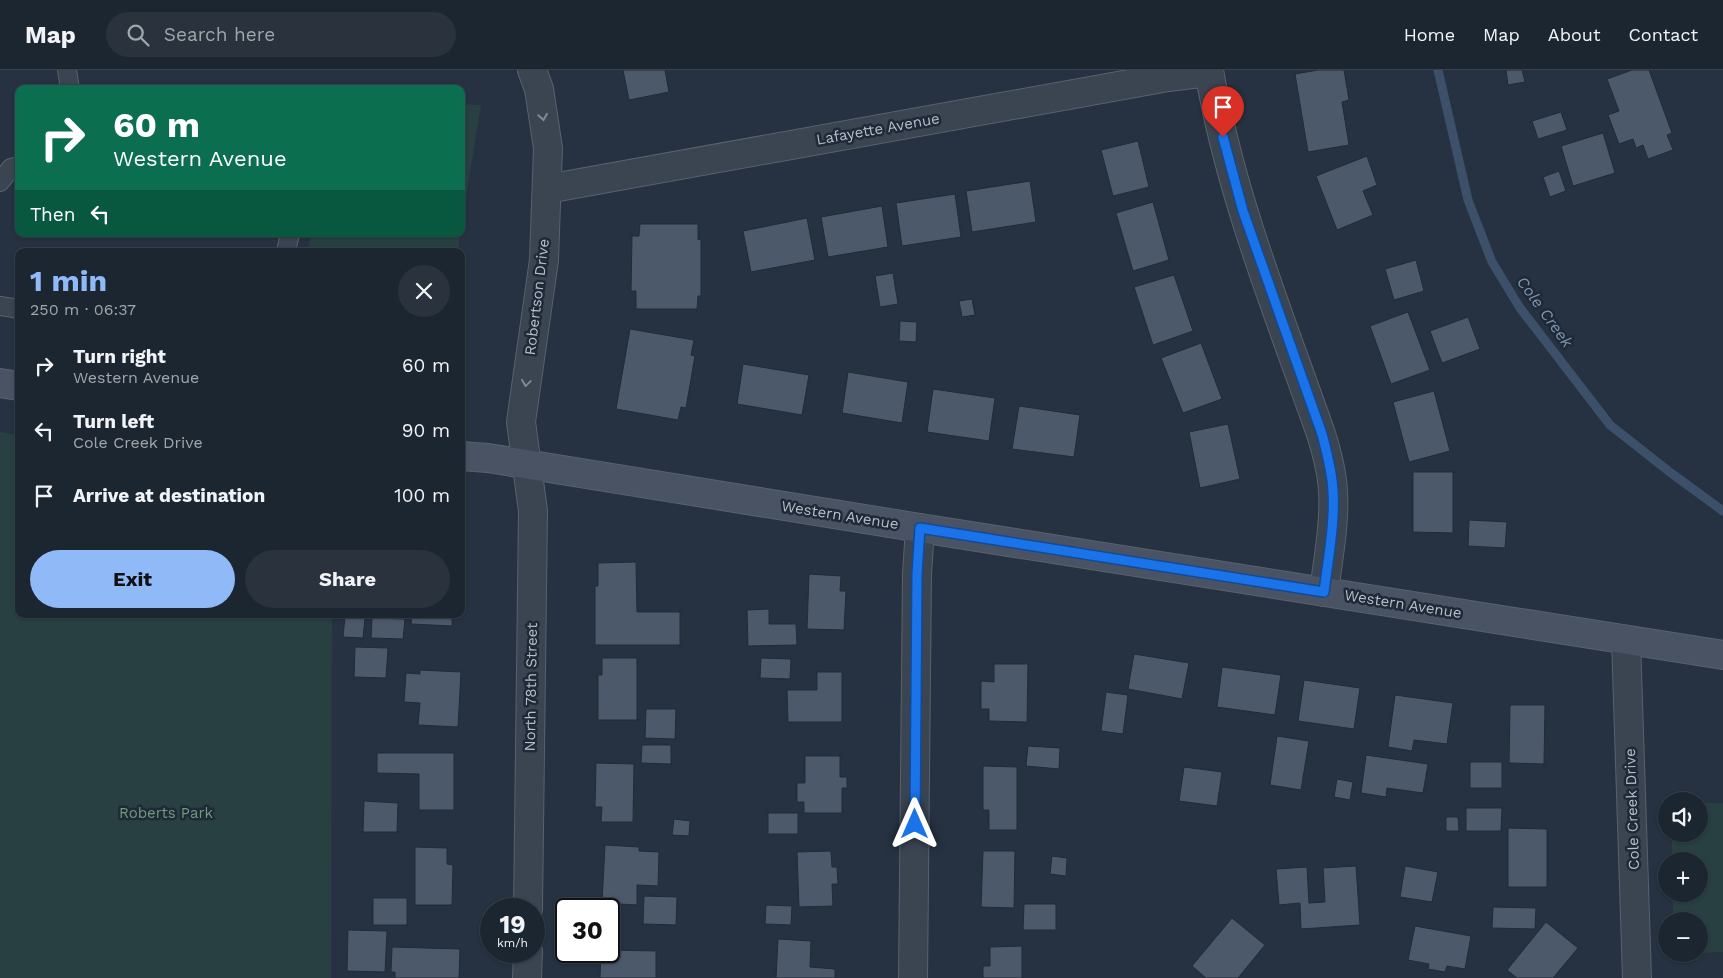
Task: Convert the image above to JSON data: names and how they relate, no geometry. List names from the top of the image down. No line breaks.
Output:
{"streets":{"street":["Lafayette Avenue","Robertson Drive","Western Avenue","North 78th Street","Cole Creek Drive"]},"crossings":[["Lafayette Avenue","Robertson Drive"],["Robertson Drive","Western Avenue"],["Robertson Drive","North 78th Street"],["Western Avenue","North 78th Street"],["Western Avenue","Cole Creek Drive"]],"one_way":["Robertson Drive"],"water":["Cole Creek"],"parks":["Roberts Park"],"page":{"header":"Map","search":"Search here","nav":["Home","Map","About","Contact"],"turn":["60 m","Western Avenue"],"then":"Then","heading":["1 min","250 m · 06:37"],"list":[{"name":"Turn right","note":"Western Avenue","value":"60 m"},{"name":"Turn left","note":"Cole Creek Drive","value":"90 m"},{"name":"Arrive at destination","value":"100 m"}],"buttons":["Exit","Share"],"map_buttons":["+","−"],"speed":"19 km/h","limit":"30"}}
